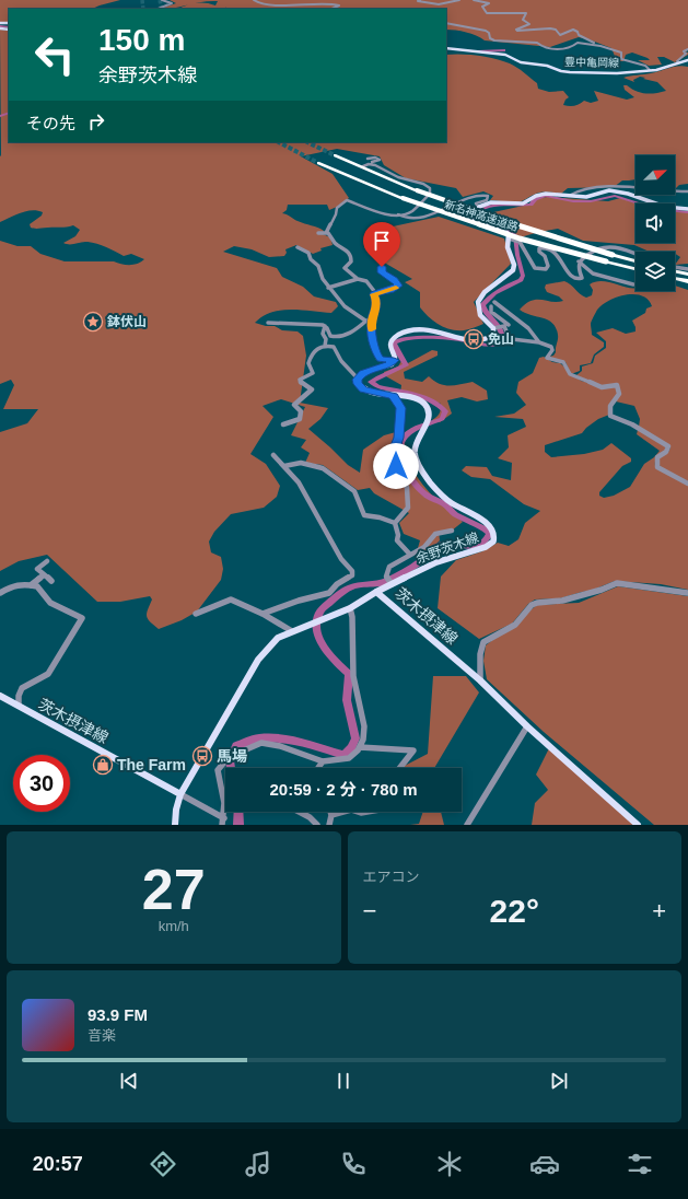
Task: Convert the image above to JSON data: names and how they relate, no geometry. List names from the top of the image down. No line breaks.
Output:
{"streets":{"highway":["新名神高速道路"],"main road":["豊中亀岡線","余野茨木線","茨木摂津線"]},"crossings":[["余野茨木線","茨木摂津線"]],"places":{"place":["鉢伏山"],"bus stop":["免山","馬場"],"shop":["The Farm"]},"north":"top right","page":{"turn":["150 m","余野茨木線"],"then":"その先","limit":"30","trip":"20:59 · 2 分 · 780 m","tile":[["27","km/h"],"エアコン"],"heat":["−","22°","+"],"song":["93.9 FM","音楽"],"tabs":"20:57"}}
